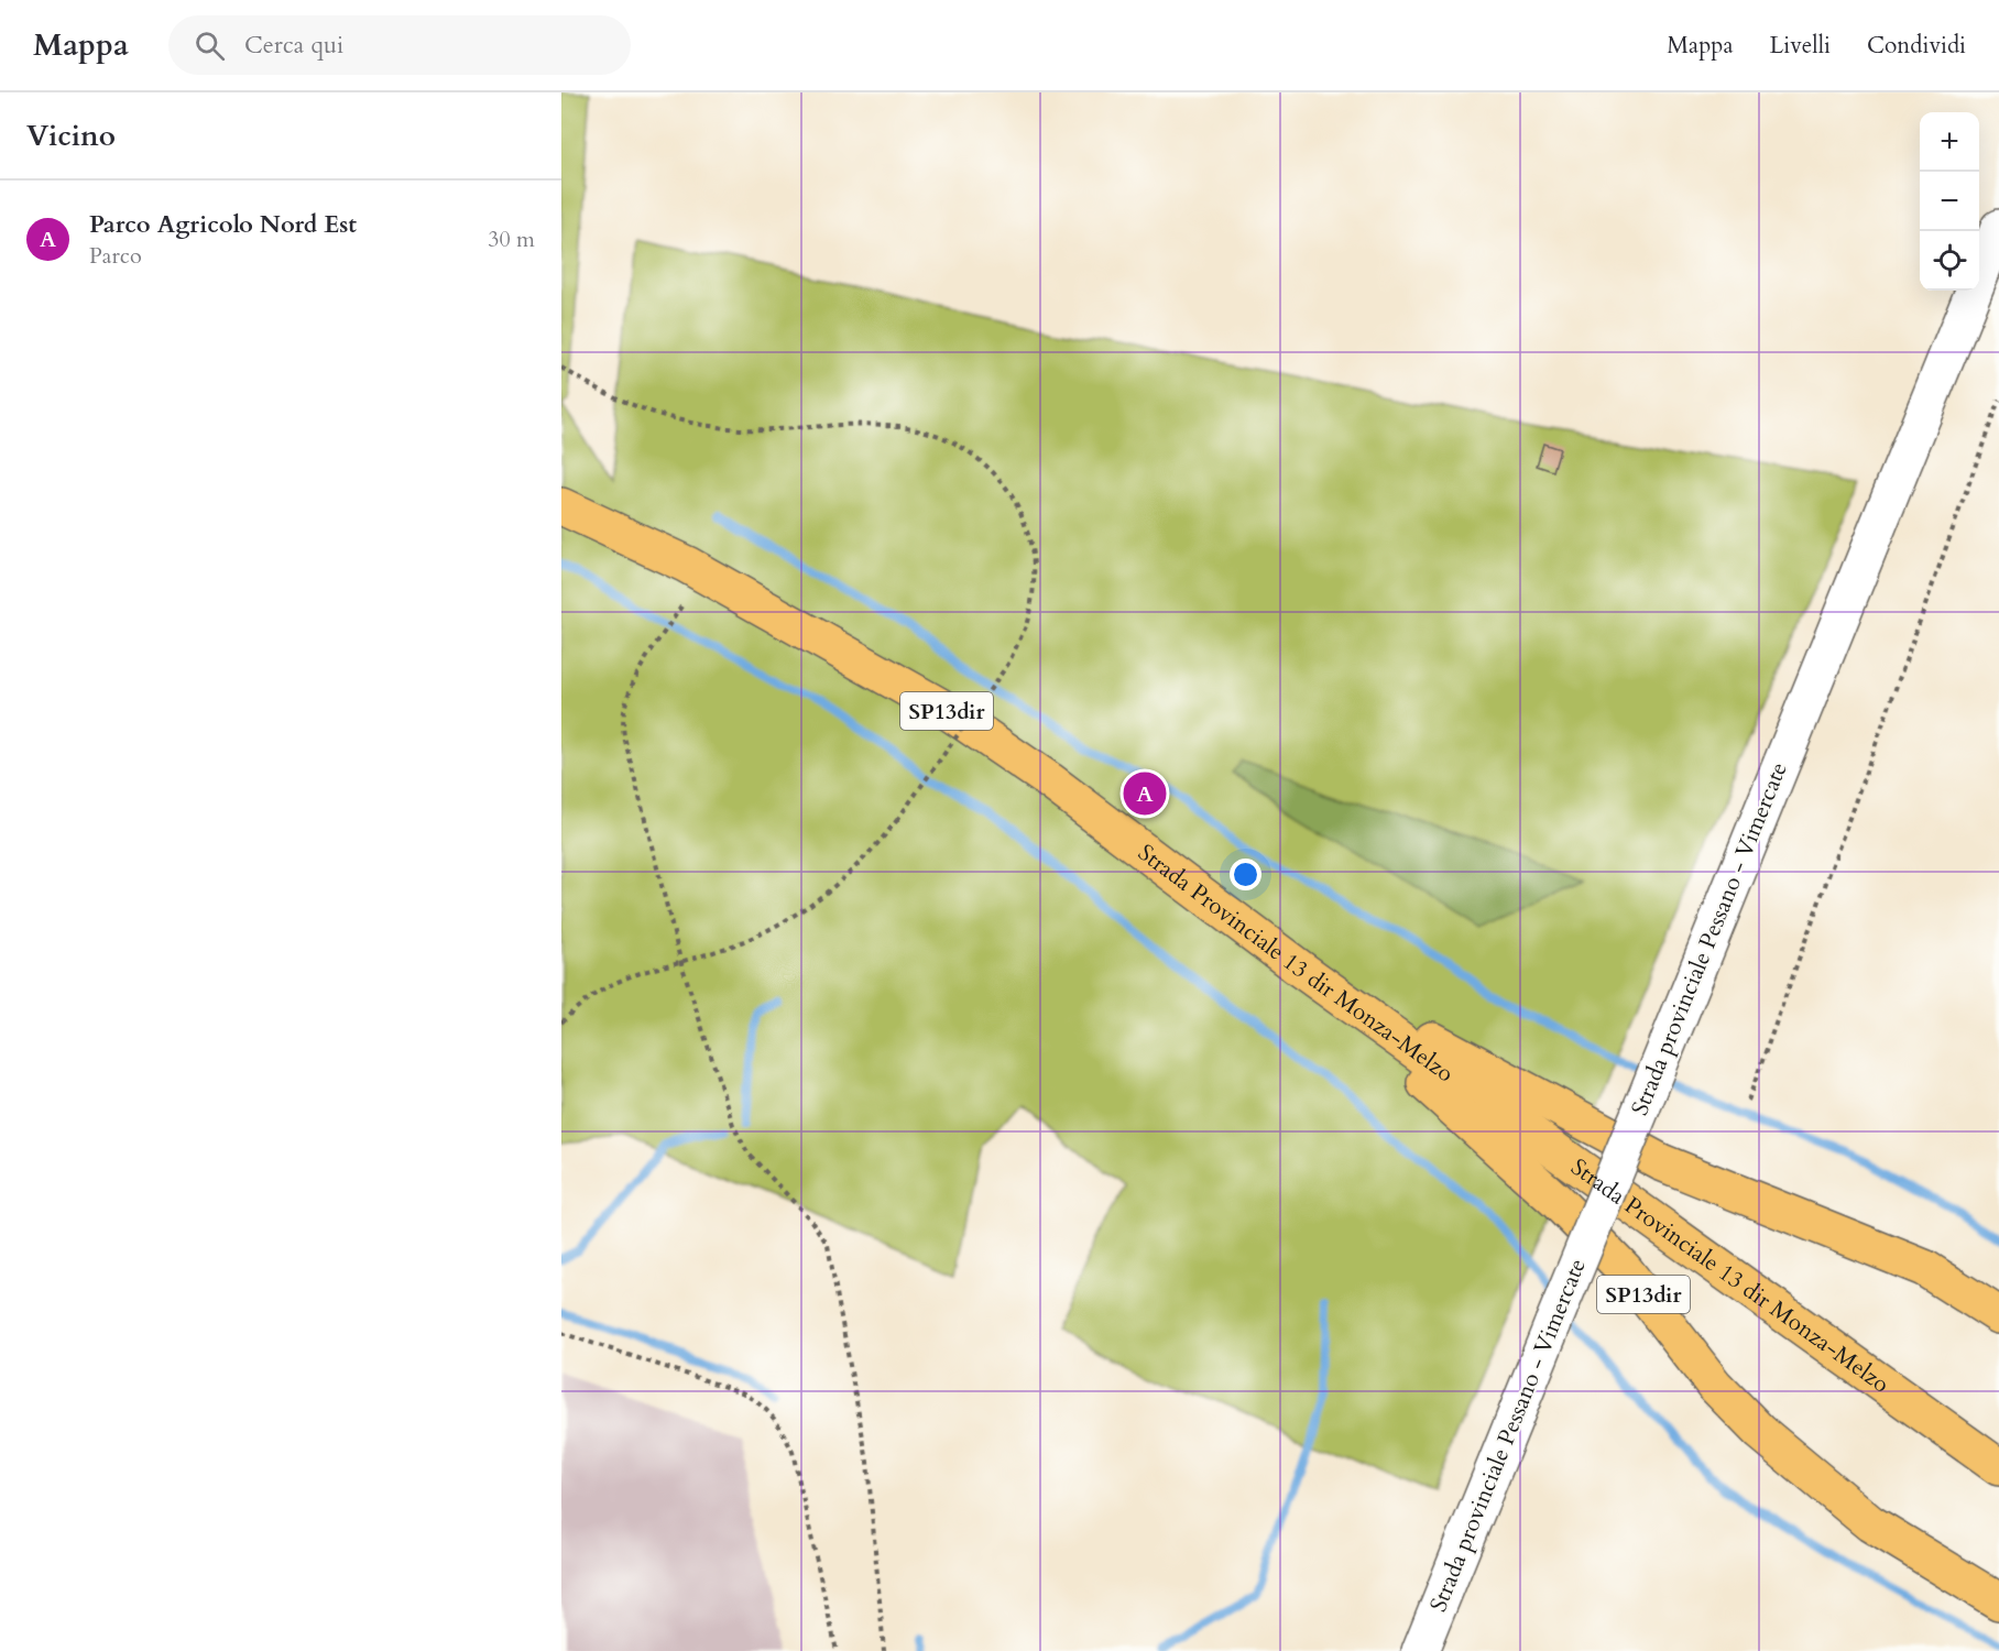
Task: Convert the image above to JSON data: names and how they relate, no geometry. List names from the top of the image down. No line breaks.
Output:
{"streets":{"main road":["SP13dir","Strada Provinciale 13 dir Monza-Melzo"],"street":["Strada provinciale Pessano - Vimercate"]},"crossings":[["SP13dir","Strada Provinciale 13 dir Monza-Melzo"]],"page":{"header":"Mappa","search":"Cerca qui","nav":["Mappa","Livelli","Condividi"],"heading":"Vicino","map_buttons":["+","−"],"list":[{"mark":"A","name":"Parco Agricolo Nord Est","note":"Parco","value":"30 m"}],"pins":"A"}}
